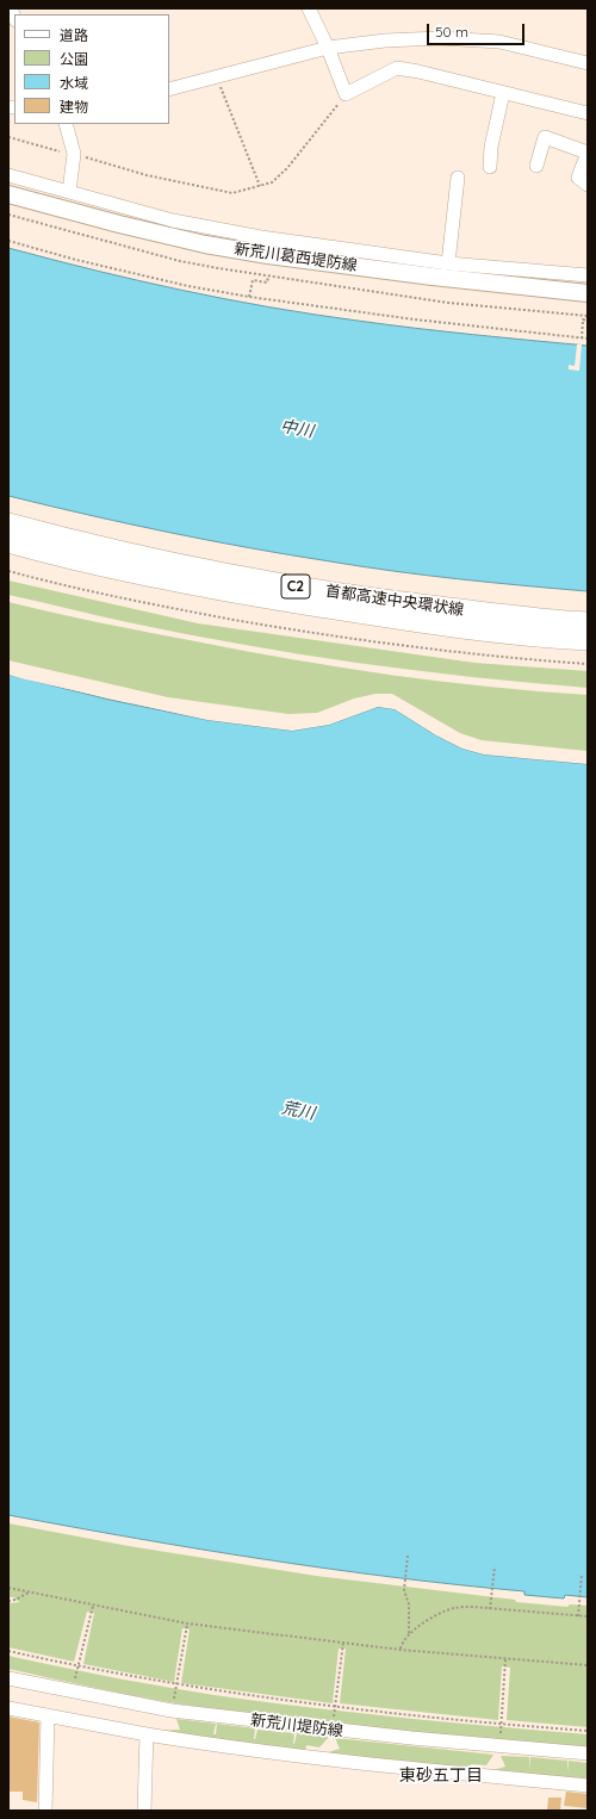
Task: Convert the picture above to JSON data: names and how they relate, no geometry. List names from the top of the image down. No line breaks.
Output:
{"streets":{"highway":["C2","首都高速中央環状線"],"main road":["新荒川葛西堤防線"],"street":["新荒川堤防線"]},"districts":["東砂五丁目"],"water":["中川","荒川"],"legend":["道路","公園","水域","建物"],"scale_bar":"50 m"}
